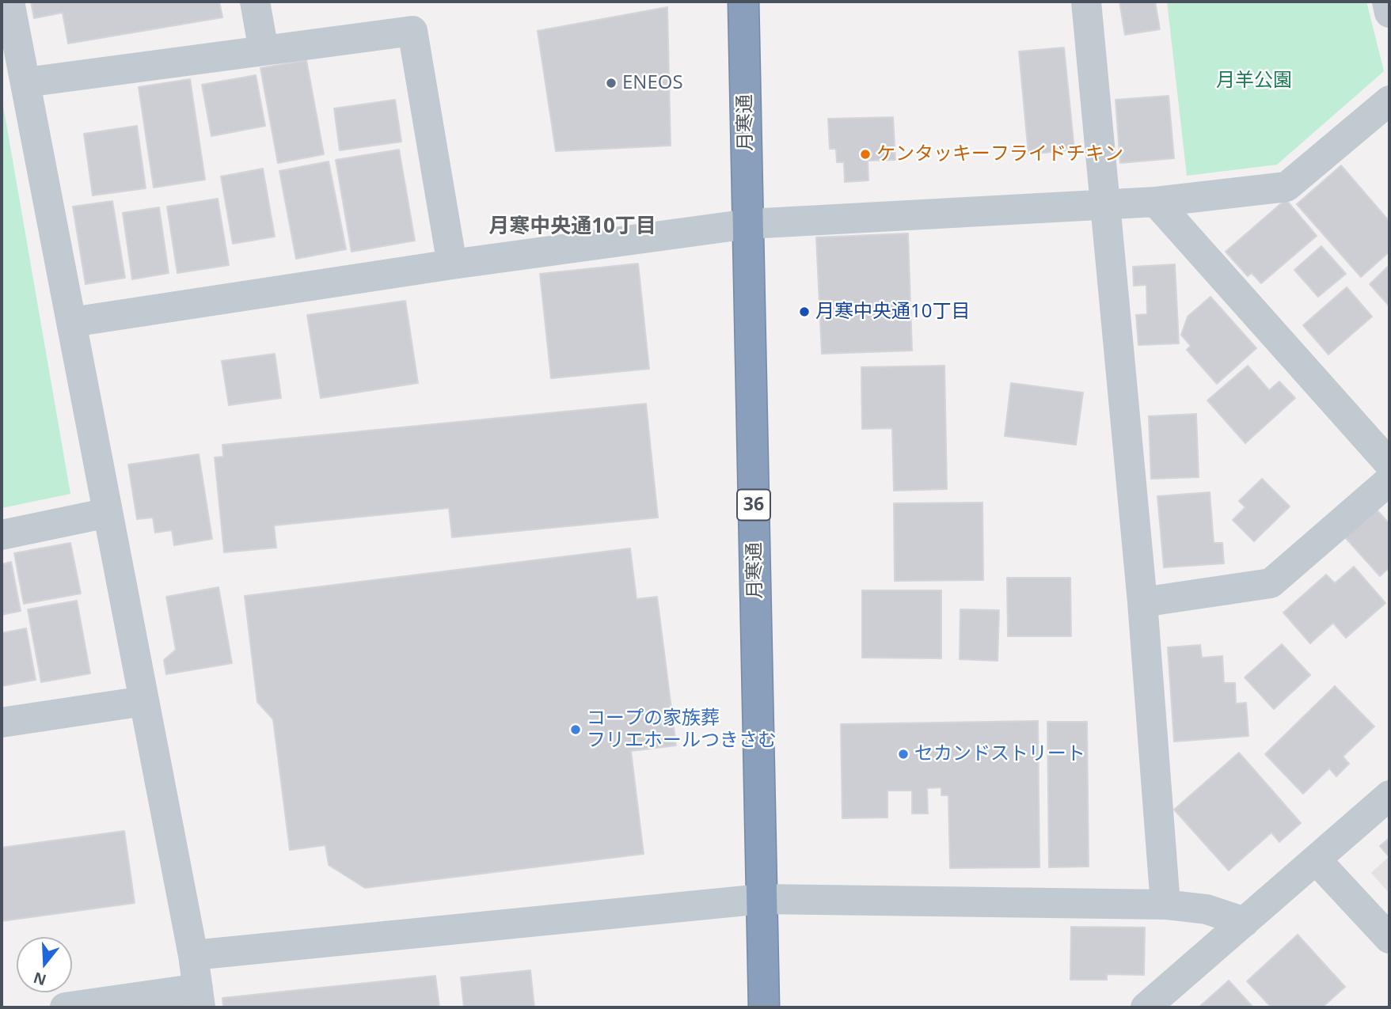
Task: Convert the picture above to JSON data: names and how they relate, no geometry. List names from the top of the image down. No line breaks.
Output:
{"streets":{"highway":["月寒通","36"]},"districts":["月寒中央通10丁目"],"parks":["月羊公園"],"places":["ENEOS","ケンタッキーフライドチキン","月寒中央通10丁目","コープの家族葬 フリエホールつきさむ","セカンドストリート"],"north":"bottom"}
